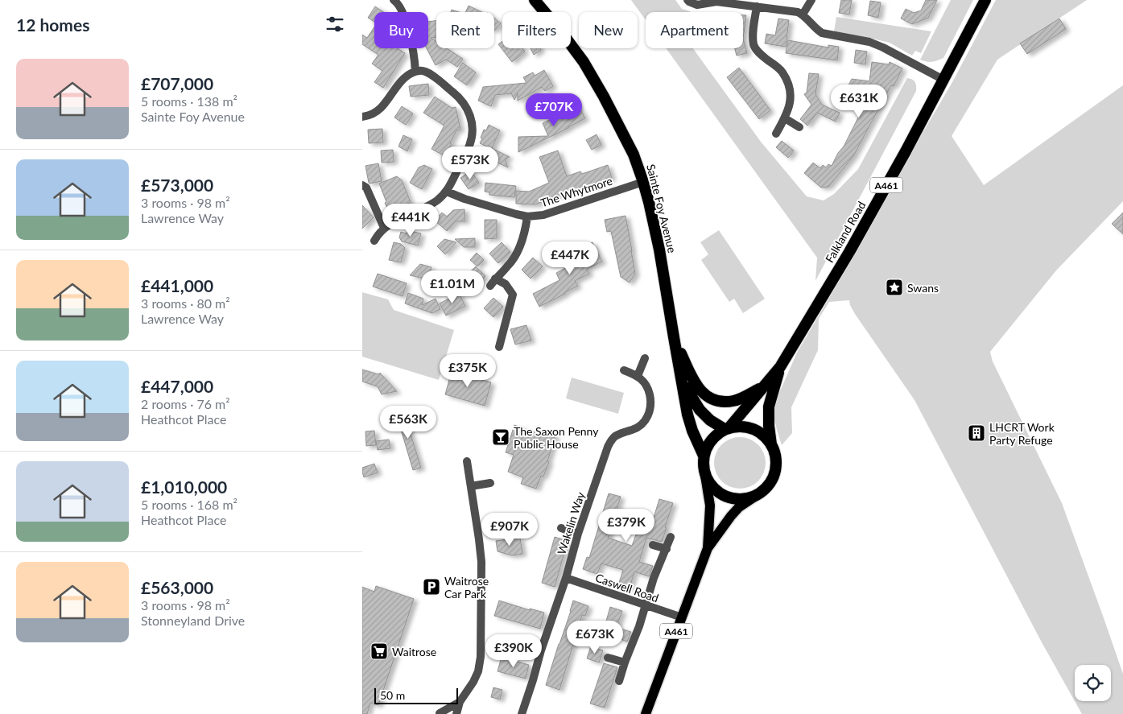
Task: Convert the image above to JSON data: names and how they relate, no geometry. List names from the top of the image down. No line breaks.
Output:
{"streets":{"highway":["A461","Sainte Foy Avenue","Falkland Road"],"street":["The Whytmore","Wakelin Way","Caswell Road"]},"crossings":[["A461","Sainte Foy Avenue"],["A461","Falkland Road"],["A461","Caswell Road"],["The Whytmore","Sainte Foy Avenue"],["Sainte Foy Avenue","Falkland Road"],["Wakelin Way","Caswell Road"]],"places":{"place":["Swans"],"building":["LHCRT Work Party Refuge"],"bar":["The Saxon Penny Public House"],"parking":["Waitrose Car Park"],"supermarket":["Waitrose"]},"scale_bar":"50 m","page":{"heading":"12 homes","chip":["Buy","Rent","Filters","New","Apartment"],"list":[{"name":"£707,000","note":"5 rooms · 138 m² · Sainte Foy Avenue"},{"name":"£573,000","note":"3 rooms · 98 m² · Lawrence Way"},{"name":"£441,000","note":"3 rooms · 80 m² · Lawrence Way"},{"name":"£447,000","note":"2 rooms · 76 m² · Heathcot Place"},{"name":"£1,010,000","note":"5 rooms · 168 m² · Heathcot Place"},{"name":"£563,000","note":"3 rooms · 98 m² · Stonneyland Drive"}],"price":["£631K","£707K","£573K","£441K","£447K","£1.01M","£375K","£563K","£379K","£907K","£673K","£390K"],"scale":"50 m"}}
